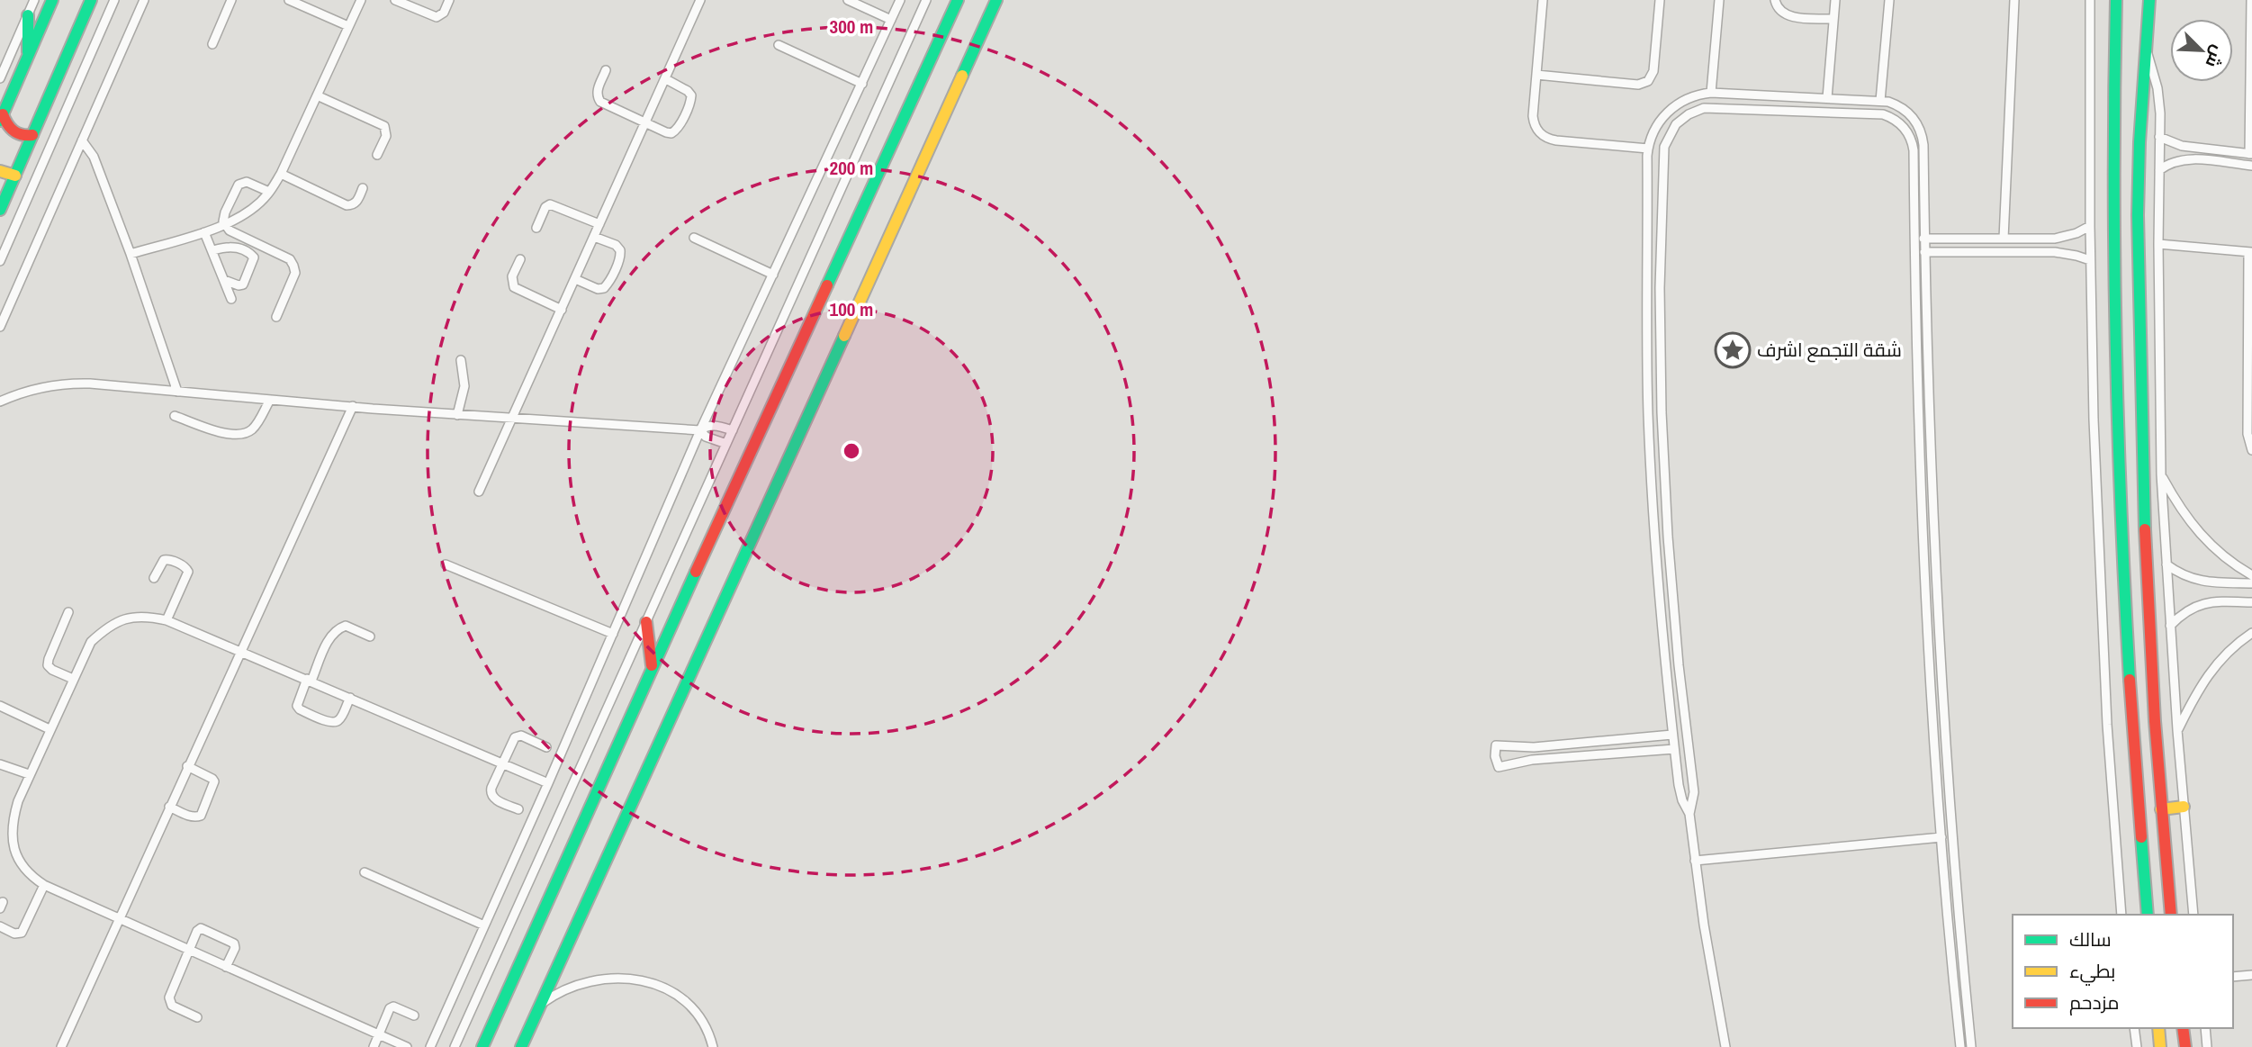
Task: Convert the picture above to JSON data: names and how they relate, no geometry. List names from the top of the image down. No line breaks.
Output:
{"places":{"place":["شقة التجمع اشرف"]},"legend":["سالك","بطيء","مزدحم"],"north":"bottom right","rings":["300 m","200 m","100 m"]}
